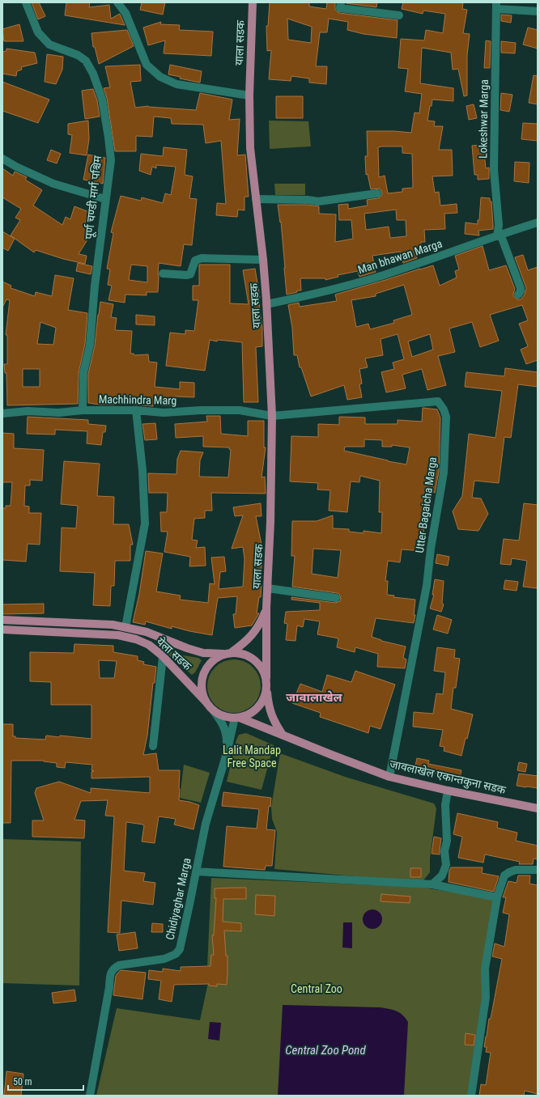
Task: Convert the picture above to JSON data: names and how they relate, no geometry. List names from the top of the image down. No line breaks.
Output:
{"streets":{"main road":["याला सडक","येला सडक","जावलाखेल एकान्तकुना सडक"],"street":["Lokeshwar Marga","पूर्ण चण्डी मार्ग पश्चिम","Man bhawan Marga","Machhindra Marg","Utter Bagaicha Marga","Chidiyaghar Marga"]},"crossings":[["याला सडक","Man bhawan Marga"],["याला सडक","Machhindra Marg"],["याला सडक","Utter Bagaicha Marga"],["याला सडक","येला सडक"],["याला सडक","जावलाखेल एकान्तकुना सडक"],["याला सडक","Chidiyaghar Marga"],["Lokeshwar Marga","Man bhawan Marga"],["पूर्ण चण्डी मार्ग पश्चिम","Machhindra Marg"],["Machhindra Marg","Utter Bagaicha Marga"],["Utter Bagaicha Marga","जावलाखेल एकान्तकुना सडक"],["येला सडक","जावलाखेल एकान्तकुना सडक"],["येला सडक","Chidiyaghar Marga"],["जावलाखेल एकान्तकुना सडक","Chidiyaghar Marga"]],"districts":["जावालाखेल"],"water":["Central Zoo Pond"],"parks":["Lalit Mandap Free Space","Central Zoo"],"scale_bar":"50 m"}
